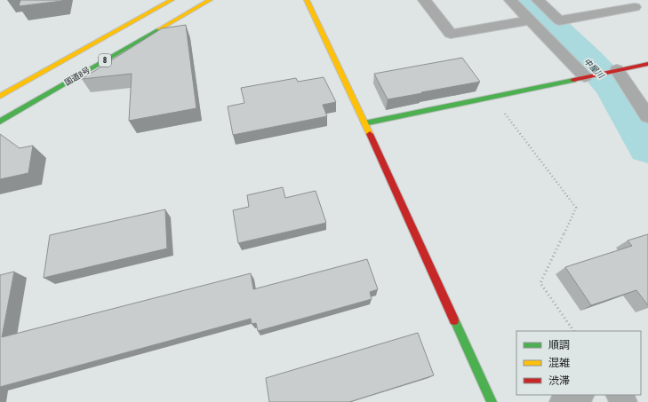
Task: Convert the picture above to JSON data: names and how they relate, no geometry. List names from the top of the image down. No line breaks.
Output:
{"streets":{"main road":["8","国道8号"]},"water":["中屋川"],"legend":["順調","混雑","渋滞"]}
